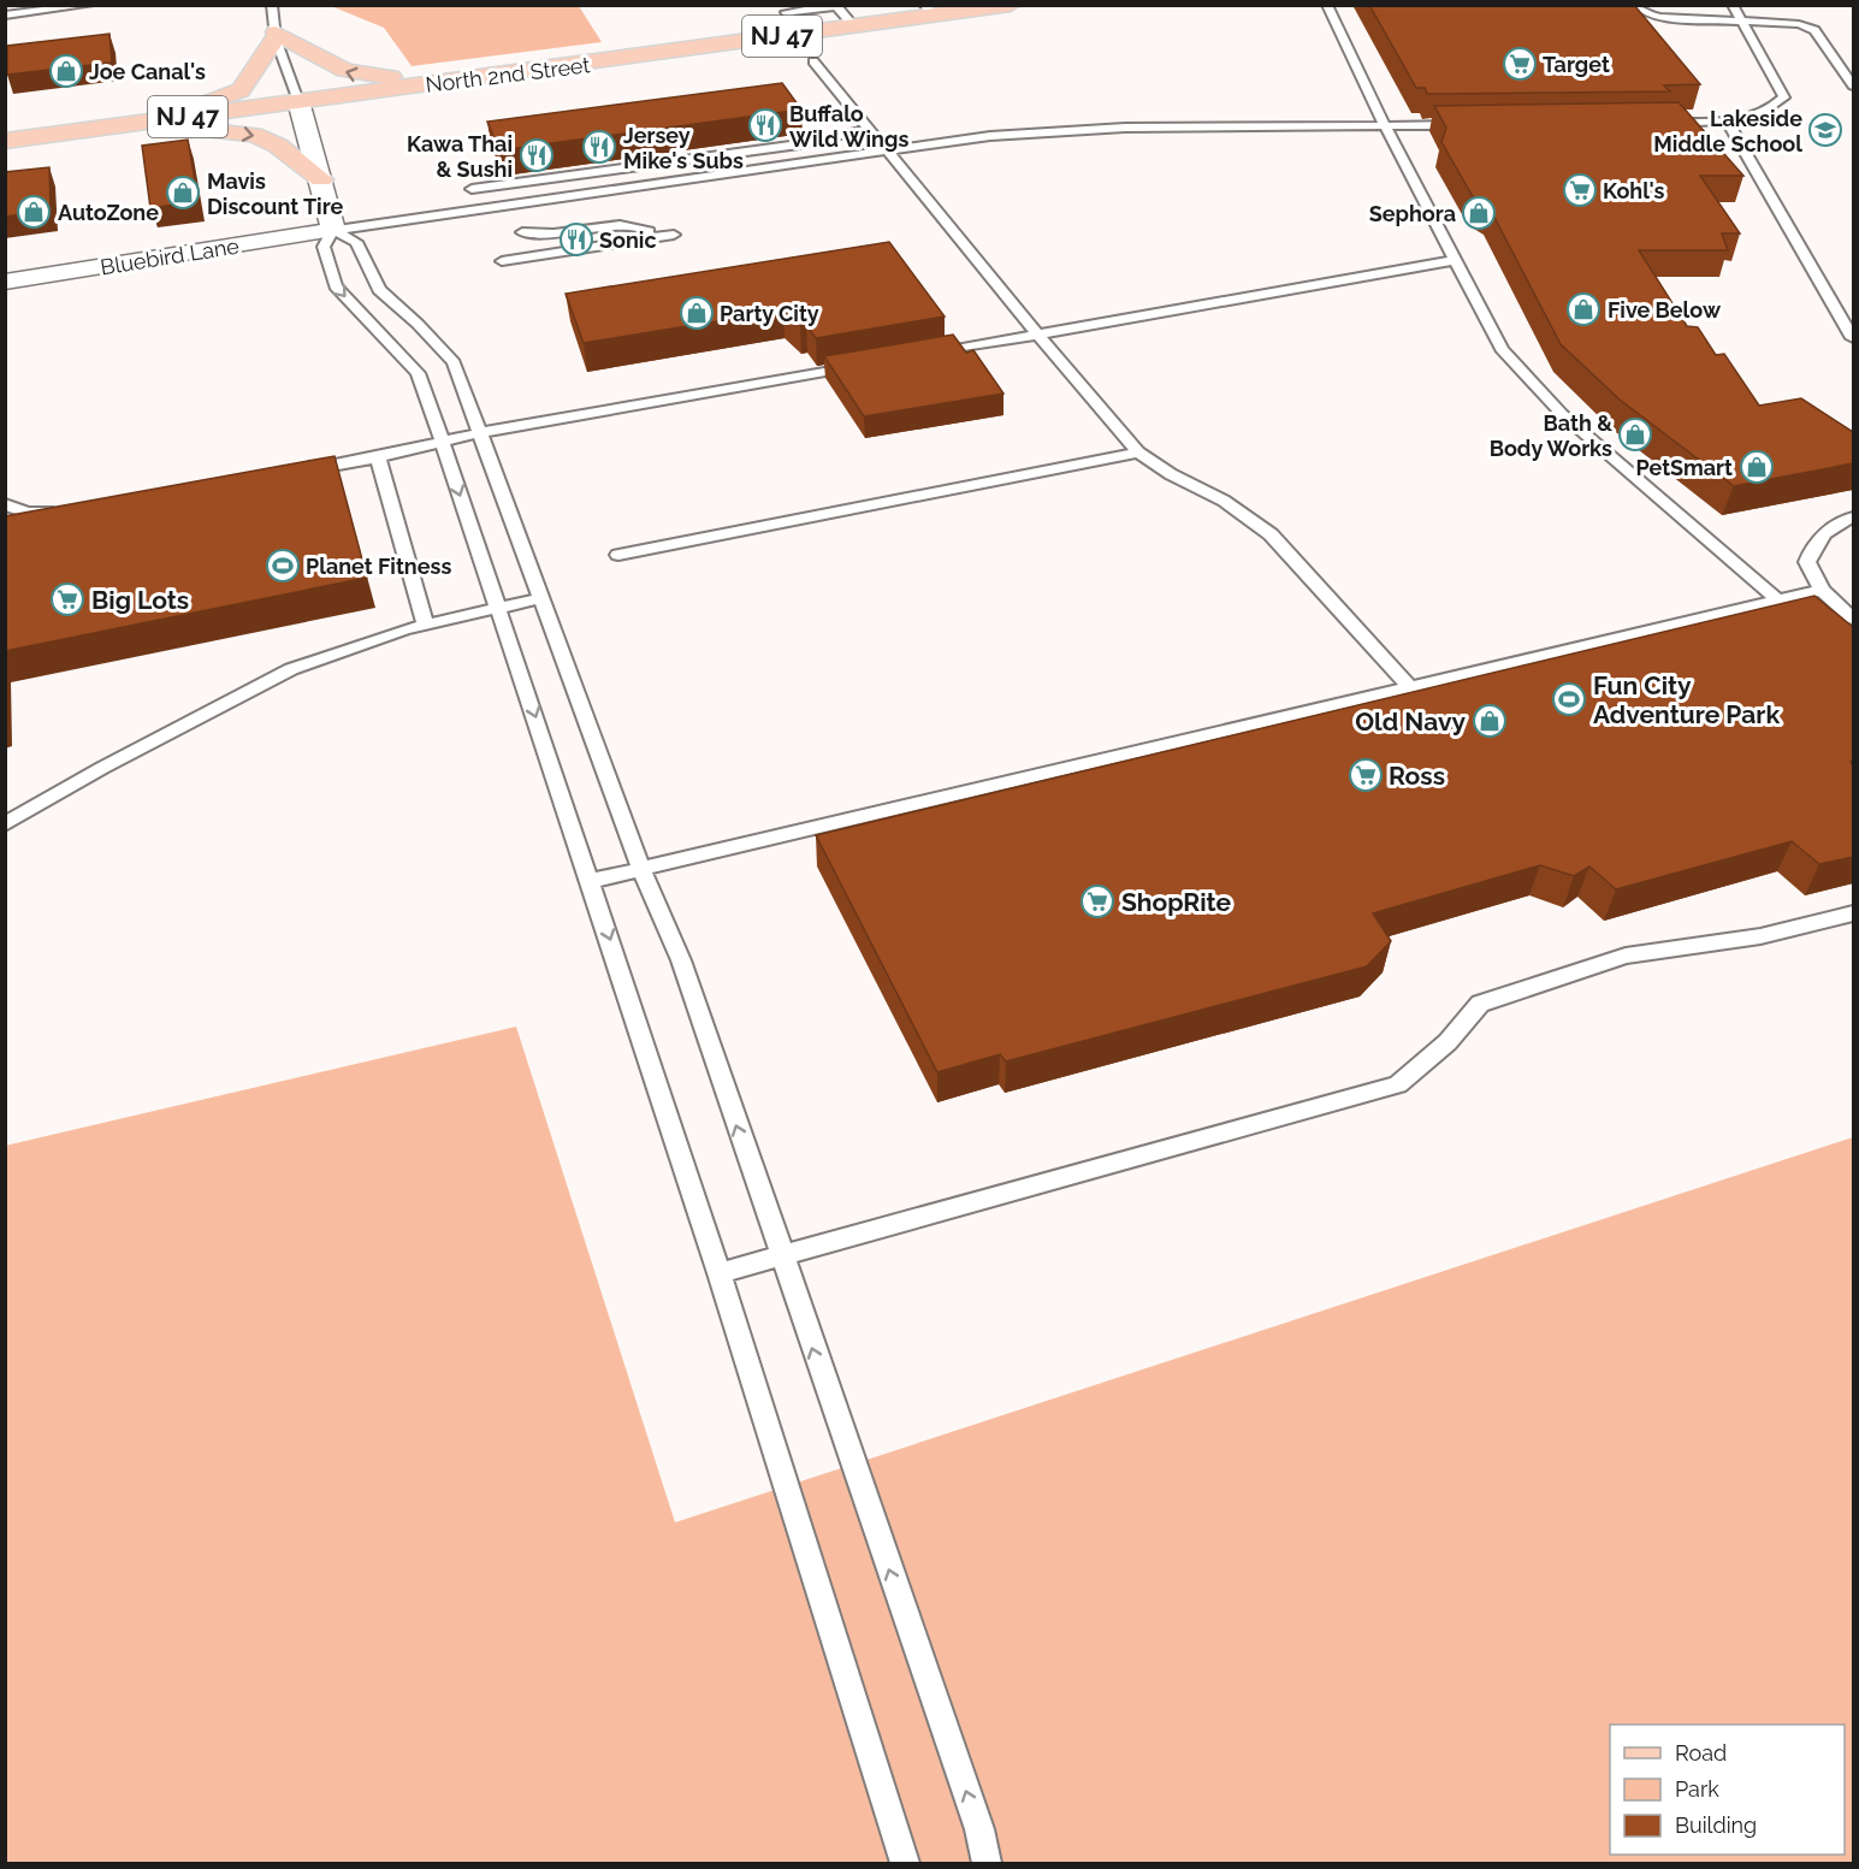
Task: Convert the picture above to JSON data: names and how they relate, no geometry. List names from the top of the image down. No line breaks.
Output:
{"streets":{"main road":["NJ 47","North 2nd Street"],"street":["Bluebird Lane"]},"places":{"supermarket":["Target","Kohl's","Big Lots","Ross","ShopRite"],"shop":["Joe Canal's","Mavis Discount Tire","AutoZone","Sephora","Five Below","Party City","Bath & Body Works","PetSmart","Old Navy"],"restaurant":["Buffalo Wild Wings","Jersey Mike's Subs","Kawa Thai & Sushi","Sonic"],"school or university":["Lakeside Middle School"],"sports":["Planet Fitness","Fun City Adventure Park"]},"legend":["Road","Park","Building"]}
